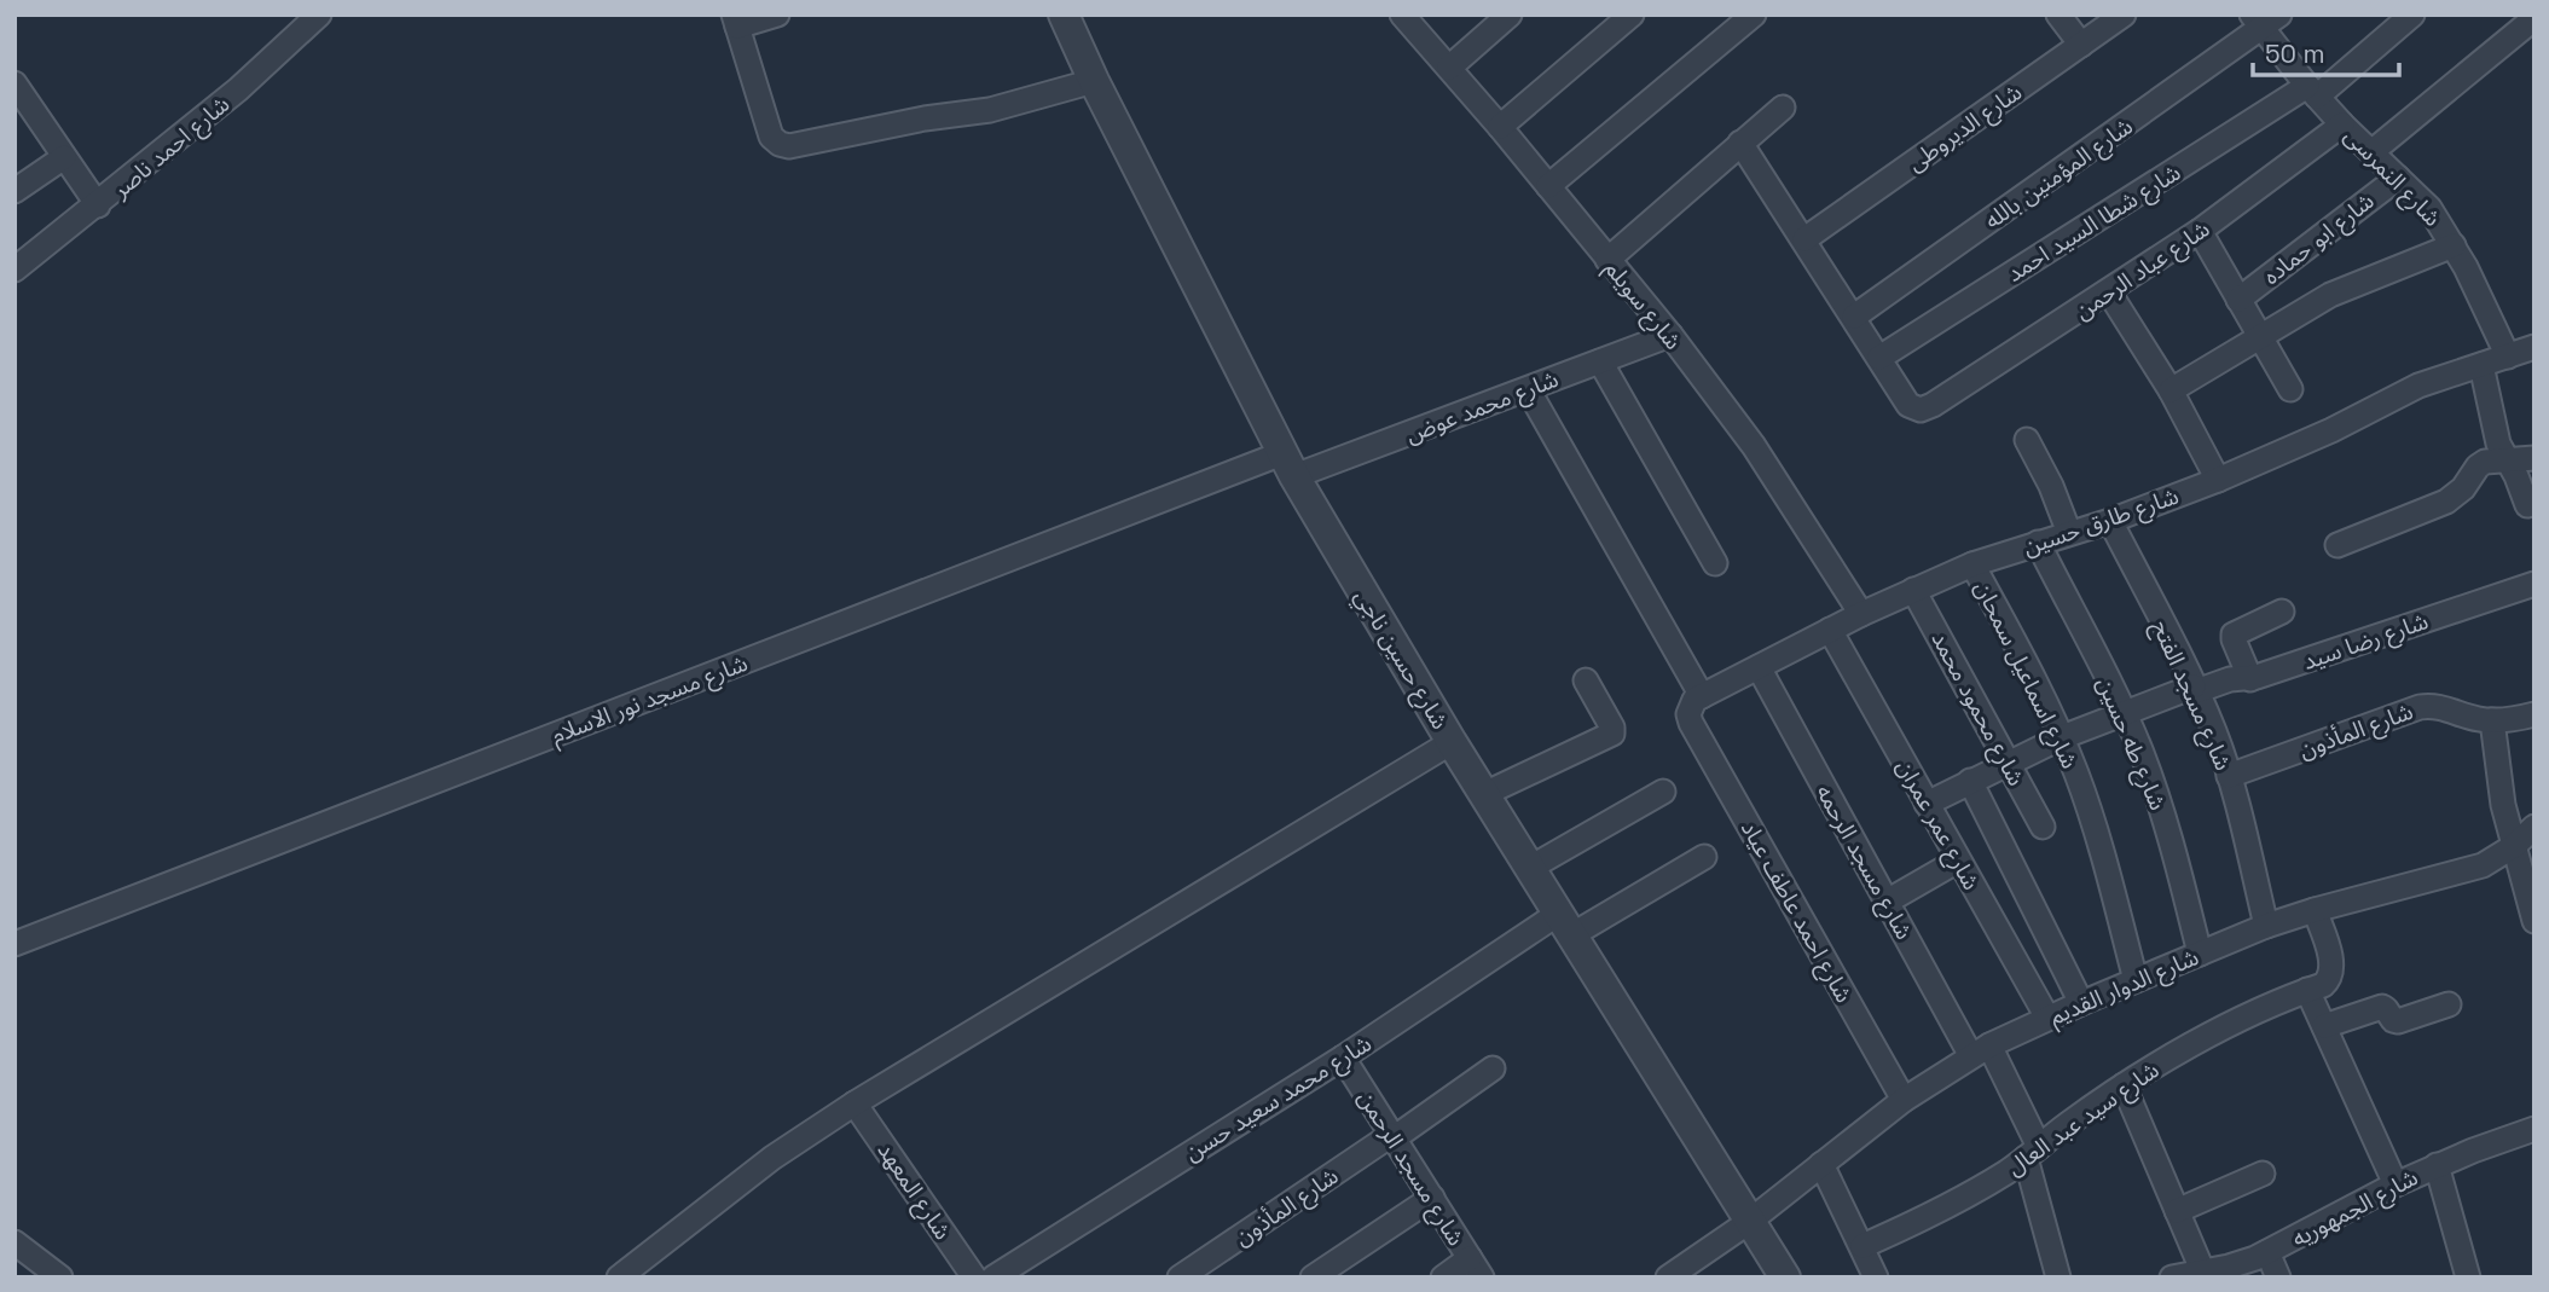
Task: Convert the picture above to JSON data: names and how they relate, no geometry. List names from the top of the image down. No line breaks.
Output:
{"streets":{"street":["شارع الديروطى","شارع احمد ناصر","شارع المؤمنين بالله","شارع النمرسى","شارع شطا السيد احمد","شارع ابو حماده","شارع عباد الرحمن","شارع سويلم","شارع محمد عوض","شارع طارق حسين","شارع رضا سيد","شارع حسين ناجي","شارع اسماعيل سمحان","شارع مسجد الفتح","شارع مسجد نور الاسلام","شارع محمود محمد","شارع المأذون","شارع طه حسين","شارع عمر عمران","شارع مسجد الرحمه","شارع احمد عاطف عياد","شارع الدوار القديم","شارع محمد سعيد حسن","شارع سيد عبد العال","شارع مسجد الرحمن","شارع المعهد","شارع الجمهوريه"]},"crossings":[["شارع المؤمنين بالله","شارع النمرسى"],["شارع النمرسى","شارع شطا السيد احمد"],["شارع النمرسى","شارع ابو حماده"],["شارع النمرسى","شارع عباد الرحمن"],["شارع النمرسى","شارع طارق حسين"],["شارع شطا السيد احمد","شارع عباد الرحمن"],["شارع سويلم","شارع محمد عوض"],["شارع سويلم","شارع طارق حسين"],["شارع محمد عوض","شارع حسين ناجي"],["شارع محمد عوض","شارع مسجد نور الاسلام"],["شارع طارق حسين","شارع اسماعيل سمحان"],["شارع طارق حسين","شارع مسجد الفتح"],["شارع طارق حسين","شارع محمود محمد"],["شارع طارق حسين","شارع طه حسين"],["شارع طارق حسين","شارع عمر عمران"],["شارع طارق حسين","شارع مسجد الرحمه"],["شارع طارق حسين","شارع احمد عاطف عياد"],["شارع رضا سيد","شارع اسماعيل سمحان"],["شارع رضا سيد","شارع مسجد الفتح"],["شارع رضا سيد","شارع محمود محمد"],["شارع رضا سيد","شارع طه حسين"],["شارع رضا سيد","شارع عمر عمران"],["شارع حسين ناجي","شارع مسجد نور الاسلام"],["شارع حسين ناجي","شارع الدوار القديم"],["شارع حسين ناجي","شارع محمد سعيد حسن"],["شارع اسماعيل سمحان","شارع الدوار القديم"],["شارع مسجد الفتح","شارع المأذون"],["شارع مسجد الفتح","شارع الدوار القديم"],["شارع المأذون","شارع مسجد الرحمن"],["شارع طه حسين","شارع الدوار القديم"],["شارع عمر عمران","شارع الدوار القديم"],["شارع مسجد الرحمه","شارع الدوار القديم"],["شارع مسجد الرحمه","شارع سيد عبد العال"],["شارع احمد عاطف عياد","شارع الدوار القديم"],["شارع الدوار القديم","شارع سيد عبد العال"],["شارع محمد سعيد حسن","شارع مسجد الرحمن"]],"scale_bar":"50 m"}
